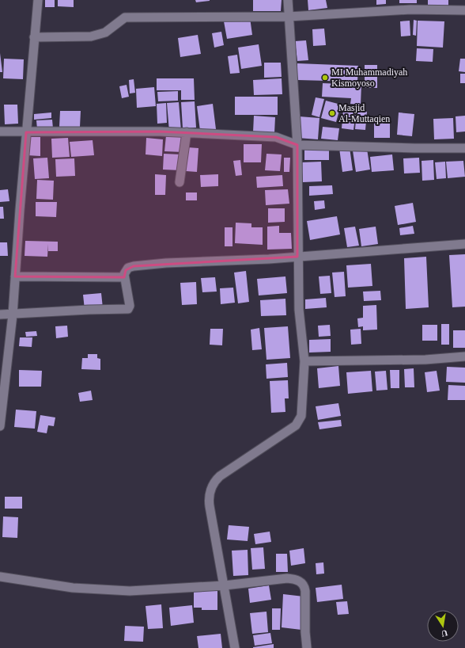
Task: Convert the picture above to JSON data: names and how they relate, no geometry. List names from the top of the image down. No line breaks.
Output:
{"places":["MI Muhammadiyah Kismoyoso","Masjid Al-Muttaqien"],"north":"bottom"}
